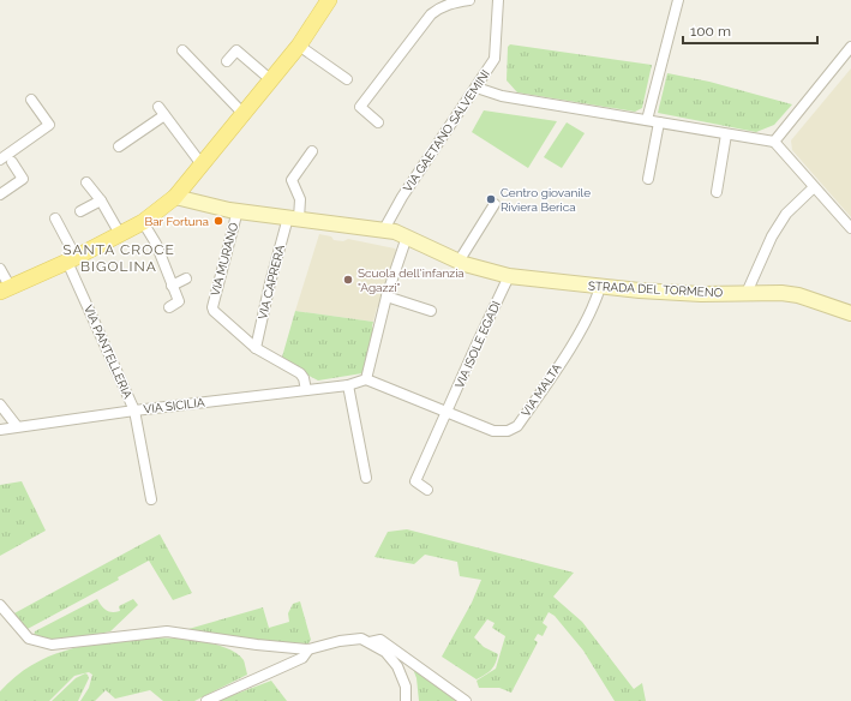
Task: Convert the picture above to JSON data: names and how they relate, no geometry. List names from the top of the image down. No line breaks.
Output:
{"streets":{"street":["VIA GAETANO SALVEMINI","VIA MURANO","VIA CAPRERA","STRADA DEL TORMENO","VIA ISOLE EGADI","VIA PANTELLERIA","VIA MALTA","VIA SICILIA"]},"crossings":[["VIA GAETANO SALVEMINI","STRADA DEL TORMENO"],["VIA MURANO","VIA CAPRERA"],["VIA MURANO","STRADA DEL TORMENO"],["VIA CAPRERA","STRADA DEL TORMENO"],["STRADA DEL TORMENO","VIA ISOLE EGADI"],["STRADA DEL TORMENO","VIA MALTA"],["VIA ISOLE EGADI","VIA MALTA"],["VIA PANTELLERIA","VIA SICILIA"],["VIA MALTA","VIA SICILIA"]],"districts":["SANTA CROCE BIGOLINA"],"places":["Centro giovanile Riviera Berica","Bar Fortuna","Scuola dell'infanzia \"Agazzi\""],"scale_bar":"100 m"}
